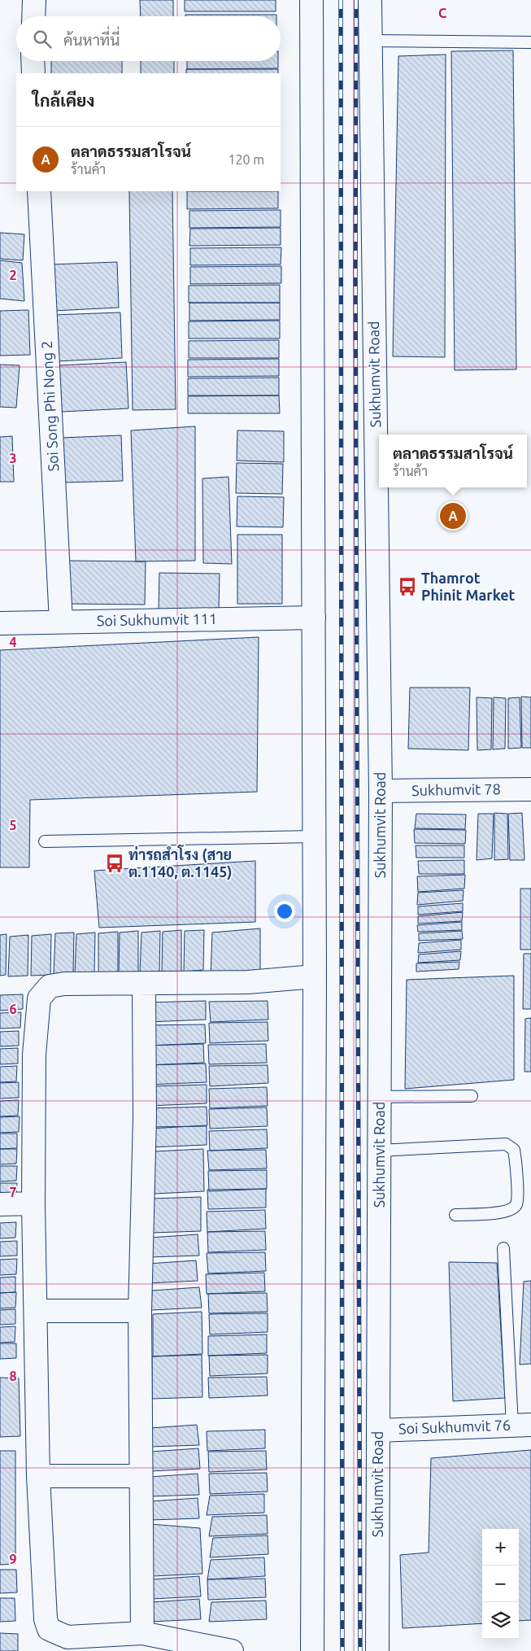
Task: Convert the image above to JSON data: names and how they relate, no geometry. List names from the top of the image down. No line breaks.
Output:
{"streets":{"main road":["Sukhumvit Road","Soi Song Phi Nong 2","Soi Sukhumvit 111","Sukhumvit 78","Soi Sukhumvit 76"]},"crossings":[["Sukhumvit Road","Sukhumvit 78"],["Sukhumvit Road","Soi Sukhumvit 76"],["Soi Song Phi Nong 2","Soi Sukhumvit 111"]],"places":{"bus stop":["Thamrot Phinit Market","ท่ารถสำโรง (สาย ต.1140, ต.1145)"]},"page":{"search":"ค้นหาที่นี่","heading":"ใกล้เคียง","list":[{"mark":"A","name":"ตลาดธรรมสาโรจน์","note":"ร้านค้า","value":"120 m"}],"popup":["ตลาดธรรมสาโรจน์","ร้านค้า"],"pins":"A","map_buttons":["+","−"]},"grid":{"columns":["C"],"rows":["2","3","4","5","6","7","8","9"]}}
